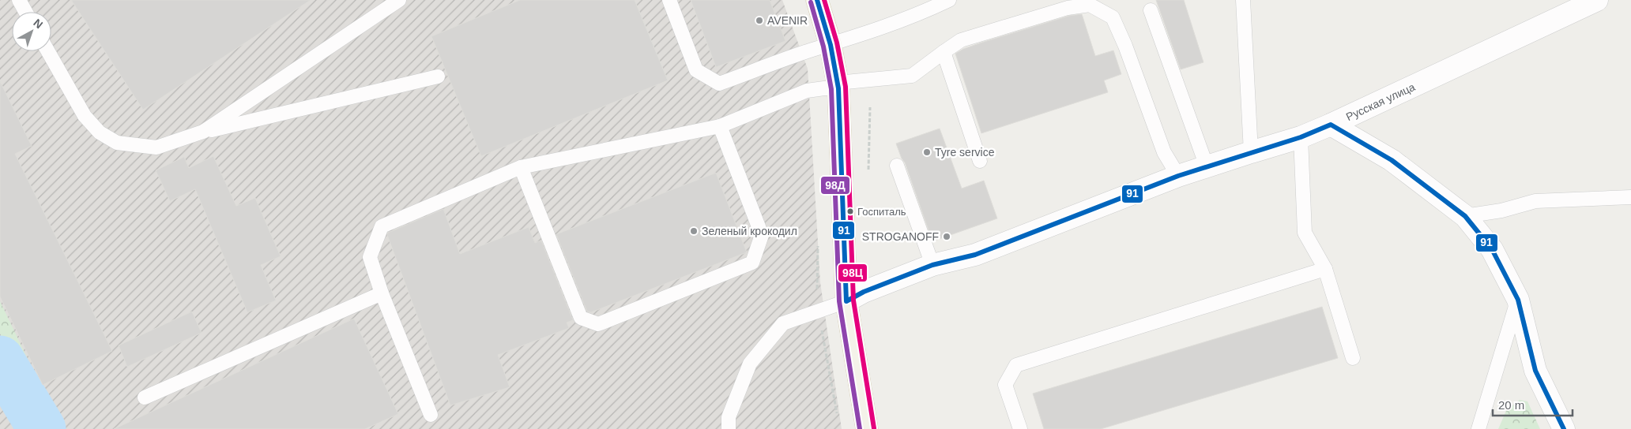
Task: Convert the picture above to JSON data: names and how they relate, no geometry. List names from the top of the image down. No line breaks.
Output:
{"streets":{"street":["Русская улица"]},"places":["AVENIR","Tyre service","Госпиталь","Зеленый крокодил","STROGANOFF"],"lines":["transit line 91","transit line 98Ц","transit line 98Д"],"scale_bar":"20 m","north":"top right"}
